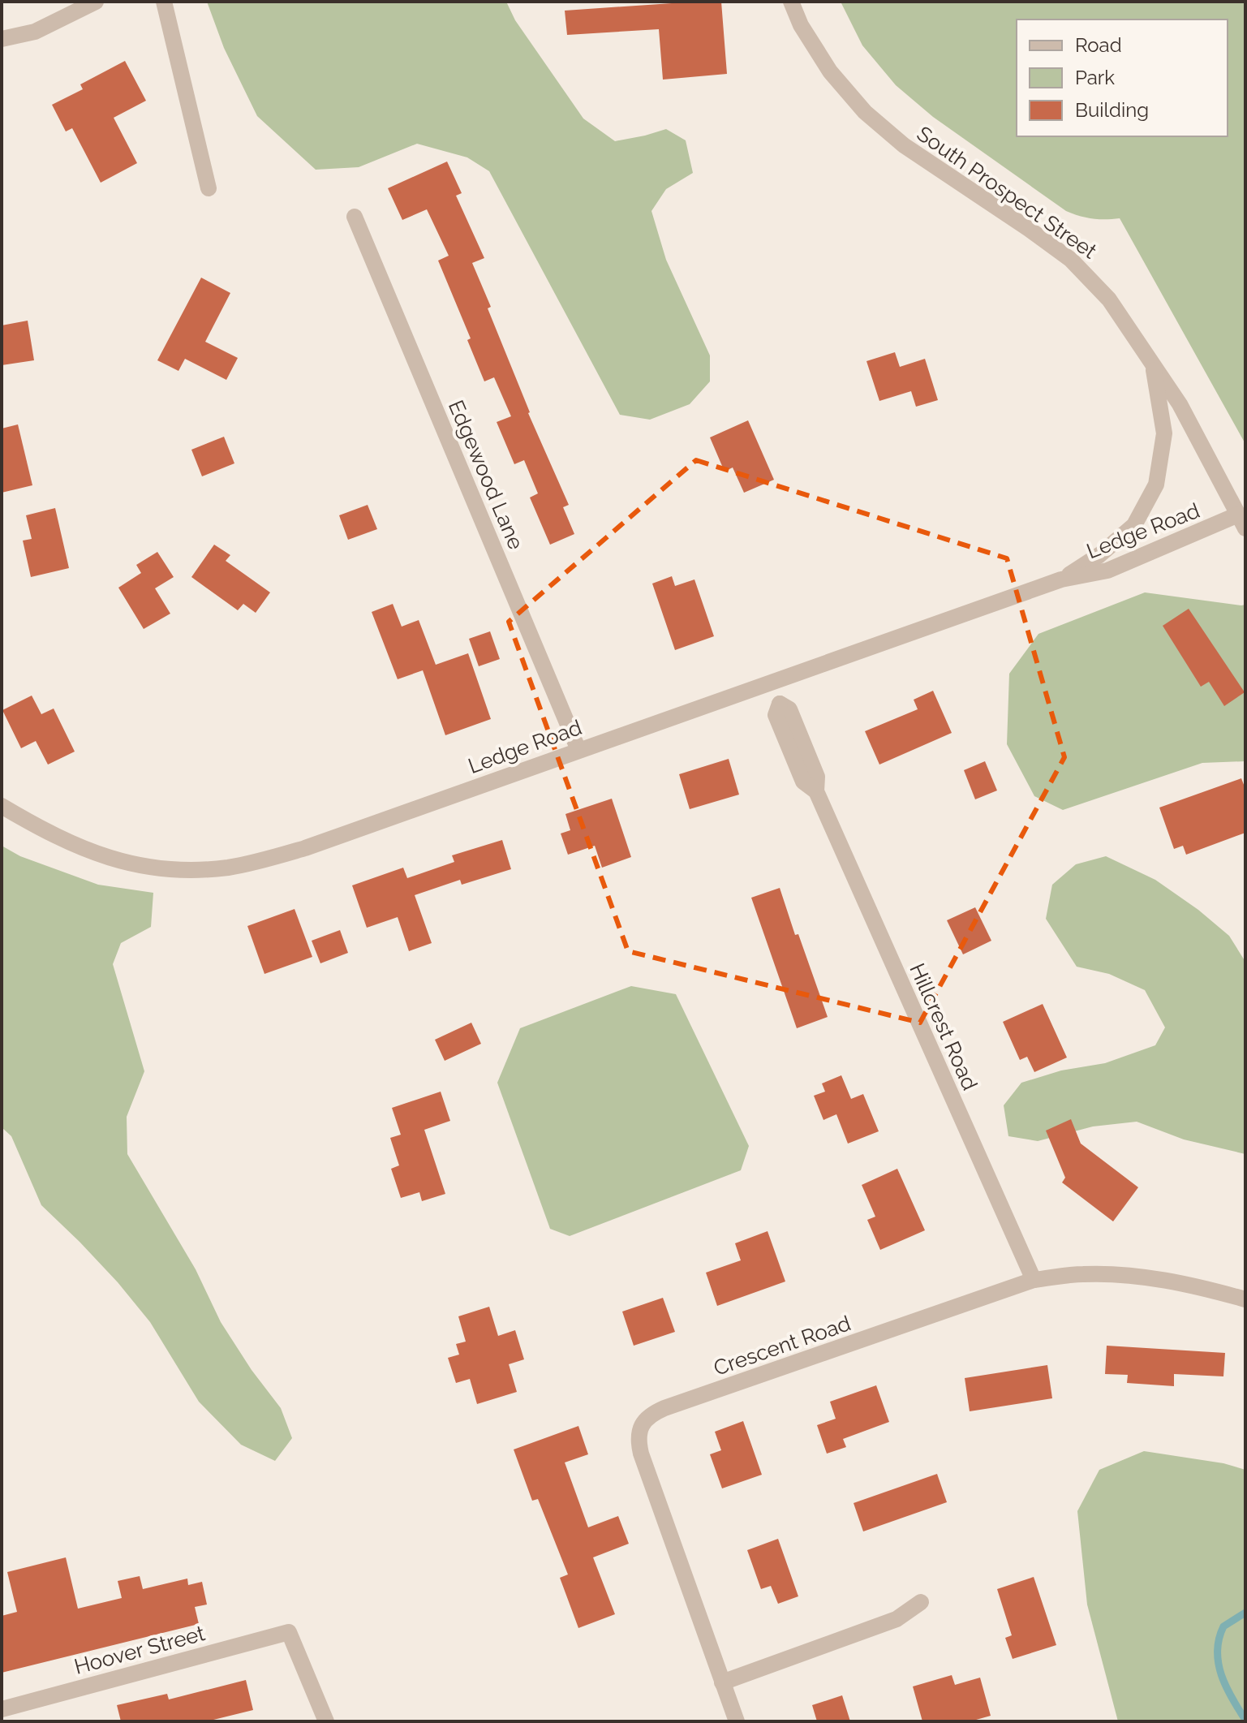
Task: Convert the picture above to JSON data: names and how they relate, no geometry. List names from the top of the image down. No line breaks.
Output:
{"streets":{"street":["South Prospect Street","Edgewood Lane","Ledge Road","Hillcrest Road","Crescent Road","Hoover Street"]},"crossings":[["South Prospect Street","Ledge Road"],["Edgewood Lane","Ledge Road"],["Ledge Road","Hillcrest Road"],["Hillcrest Road","Crescent Road"]],"legend":["Road","Park","Building"]}
